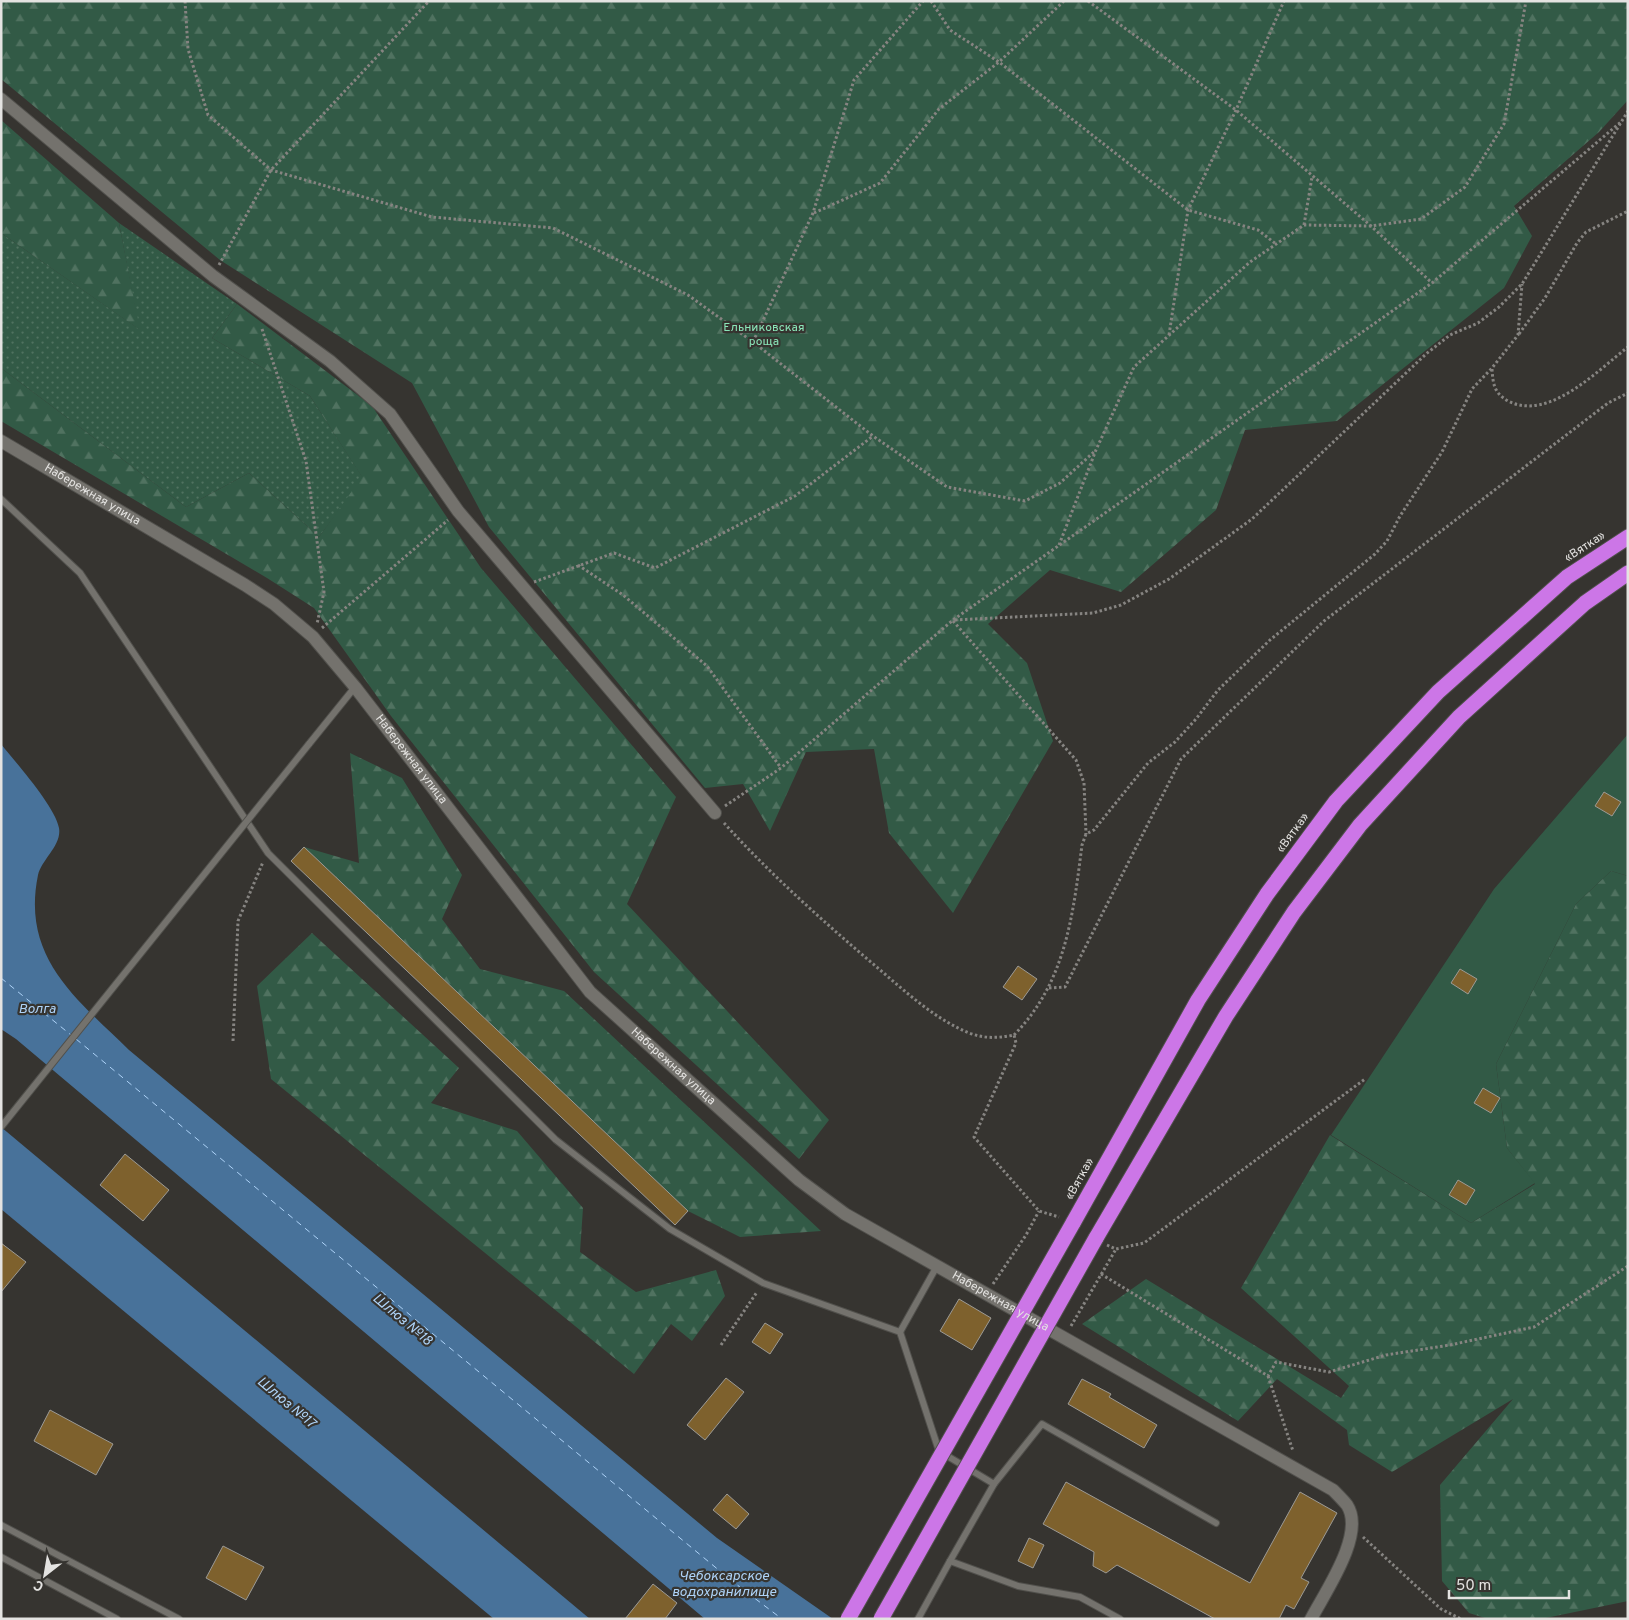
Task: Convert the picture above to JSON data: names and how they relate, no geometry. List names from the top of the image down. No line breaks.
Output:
{"streets":{"highway":["«Вятка»"],"street":["Набережная улица"]},"water":["Волга","Шлюз №18","Шлюз №17","Чебоксарское водохранилище"],"parks":["Ельниковская роща"],"scale_bar":"50 m","north":"bottom left"}
